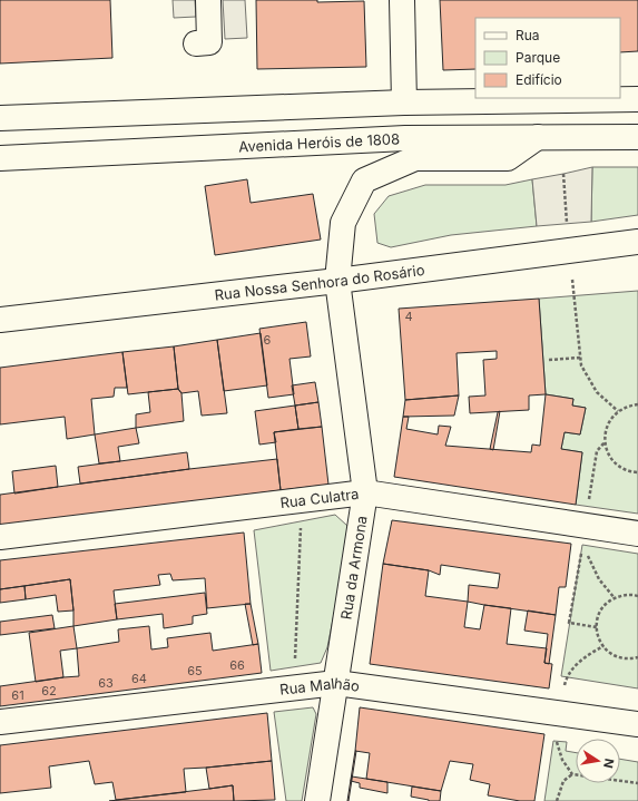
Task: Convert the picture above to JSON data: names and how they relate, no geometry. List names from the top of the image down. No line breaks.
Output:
{"streets":{"street":["Avenida Heróis de 1808","Rua Nossa Senhora do Rosário","Rua Culatra","Rua da Armona","Rua Malhão"]},"crossings":[["Avenida Heróis de 1808","Rua da Armona"],["Rua Nossa Senhora do Rosário","Rua da Armona"],["Rua Culatra","Rua da Armona"],["Rua da Armona","Rua Malhão"]],"house_numbers":["4","6","66","65","64","63","62","61"],"legend":["Rua","Parque","Edifício"],"north":"right"}
